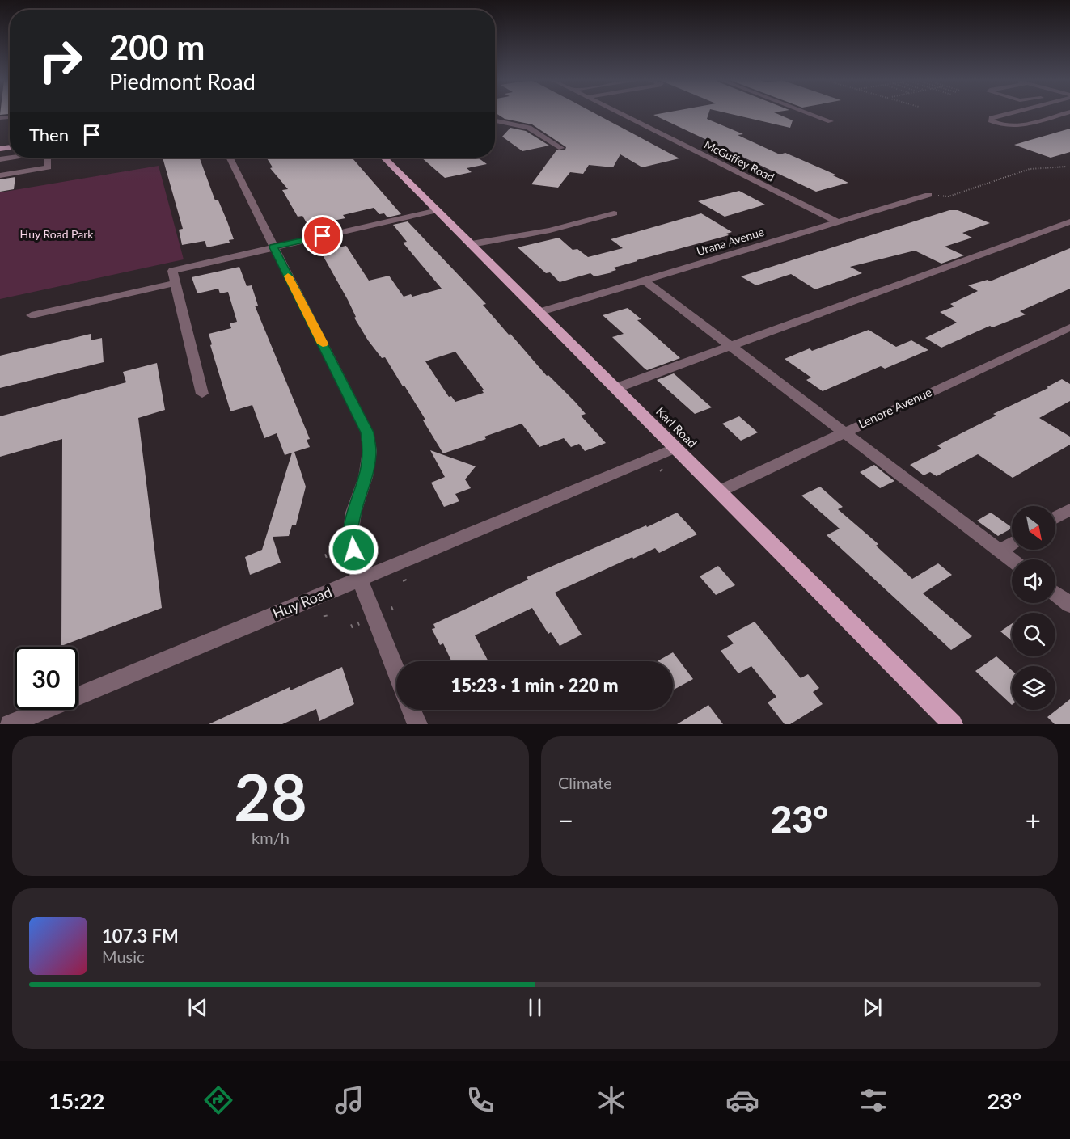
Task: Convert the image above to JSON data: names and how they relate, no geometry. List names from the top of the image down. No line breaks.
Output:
{"streets":{"main road":["Karl Road"],"street":["McGuffey Road","Urana Avenue","Lenore Avenue","Huy Road"]},"crossings":[["McGuffey Road","Urana Avenue"],["Urana Avenue","Karl Road"],["Lenore Avenue","Karl Road"],["Karl Road","Huy Road"]],"parks":["Huy Road Park"],"north":"bottom right","page":{"turn":["200 m","Piedmont Road"],"then":"Then","limit":"30","trip":"15:23 · 1 min · 220 m","tile":[["28","km/h"],"Climate"],"heat":["−","23°","+"],"song":["107.3 FM","Music"],"tabs":["15:22","23°"]}}
